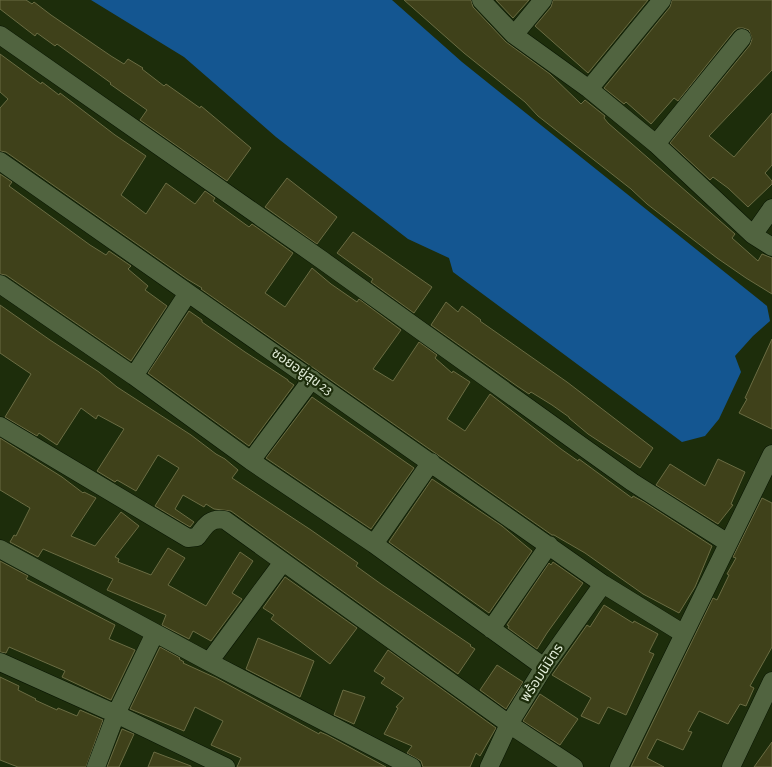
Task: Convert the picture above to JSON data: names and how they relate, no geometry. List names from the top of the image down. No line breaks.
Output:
{"streets":{"street":["ซอยอยู่สุข 23","พร้อมนิมิตร"]},"crossings":[["ซอยอยู่สุข 23","พร้อมนิมิตร"]]}
